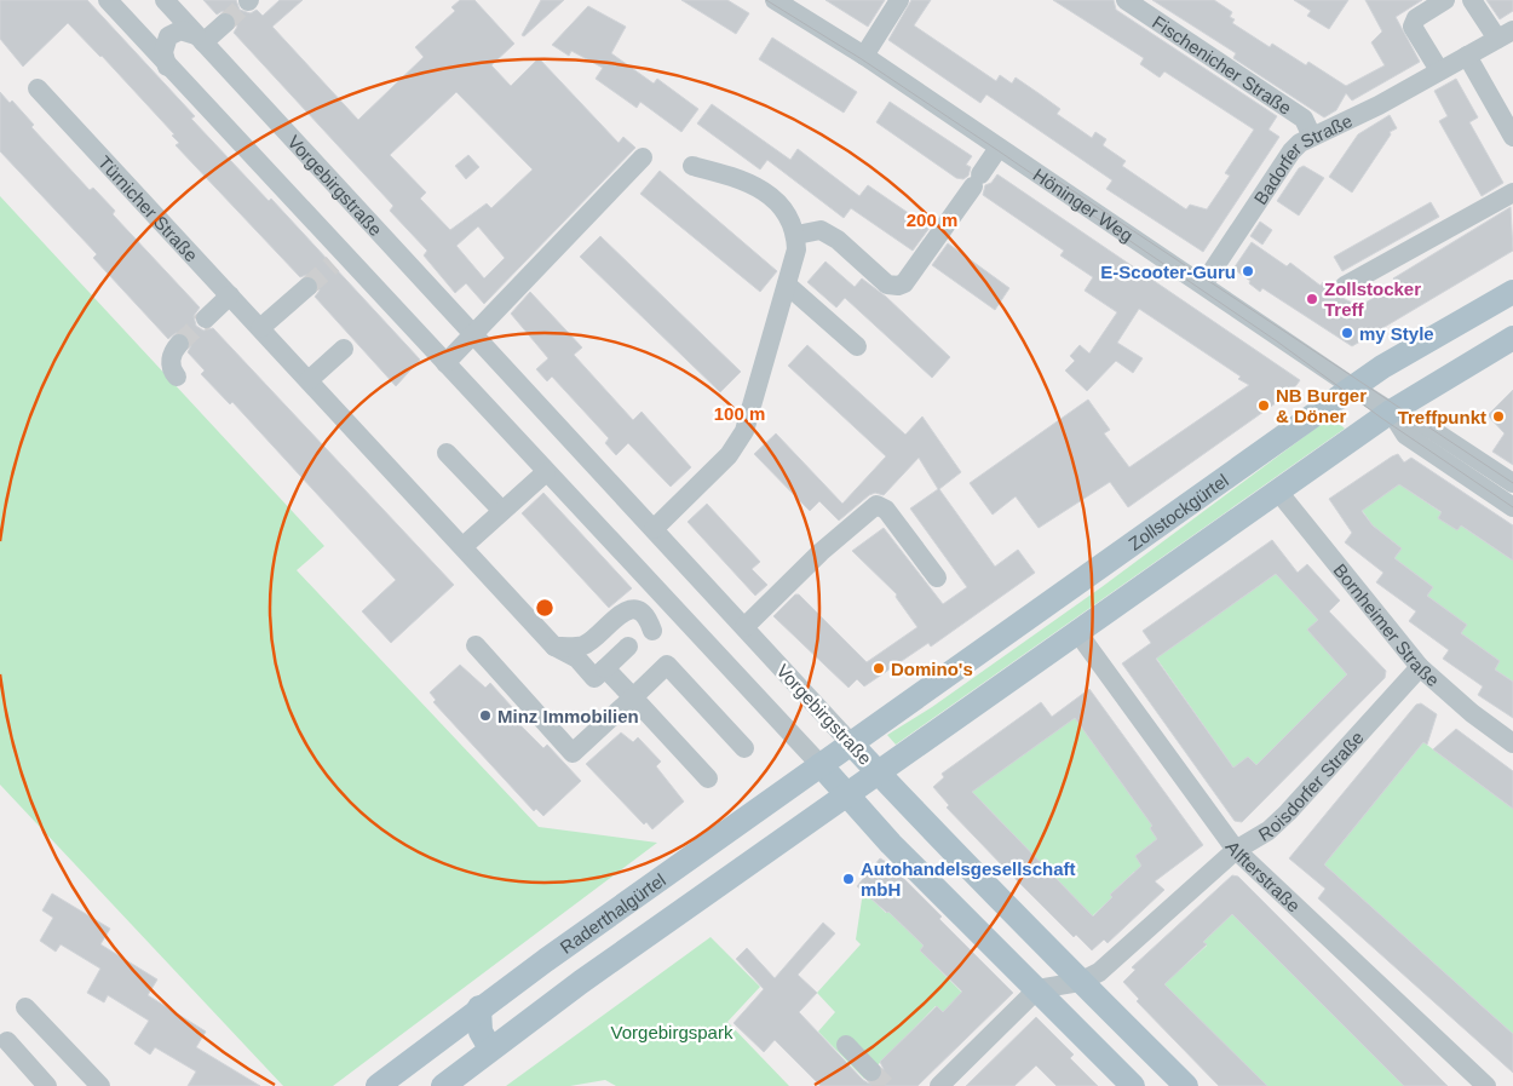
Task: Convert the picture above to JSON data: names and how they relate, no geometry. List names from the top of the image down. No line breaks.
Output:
{"streets":{"main road":["Vorgebirgstraße","Zollstockgürtel","Raderthalgürtel"],"street":["Fischenicher Straße","Badorfer Straße","Höninger Weg","Türnicher Straße","Bornheimer Straße","Roisdorfer Straße","Alfterstraße"]},"crossings":[["Fischenicher Straße","Badorfer Straße"],["Badorfer Straße","Höninger Weg"],["Vorgebirgstraße","Zollstockgürtel"],["Vorgebirgstraße","Roisdorfer Straße"],["Vorgebirgstraße","Raderthalgürtel"],["Höninger Weg","Zollstockgürtel"],["Zollstockgürtel","Raderthalgürtel"],["Bornheimer Straße","Roisdorfer Straße"],["Roisdorfer Straße","Alfterstraße"]],"parks":["Vorgebirgspark"],"places":["E-Scooter-Guru","Zollstocker Treff","my Style","NB Burger & Döner","Treffpunkt","Domino's","Minz Immobilien","Autohandelsgesellschaft mbH"],"rings":["200 m","100 m"]}
